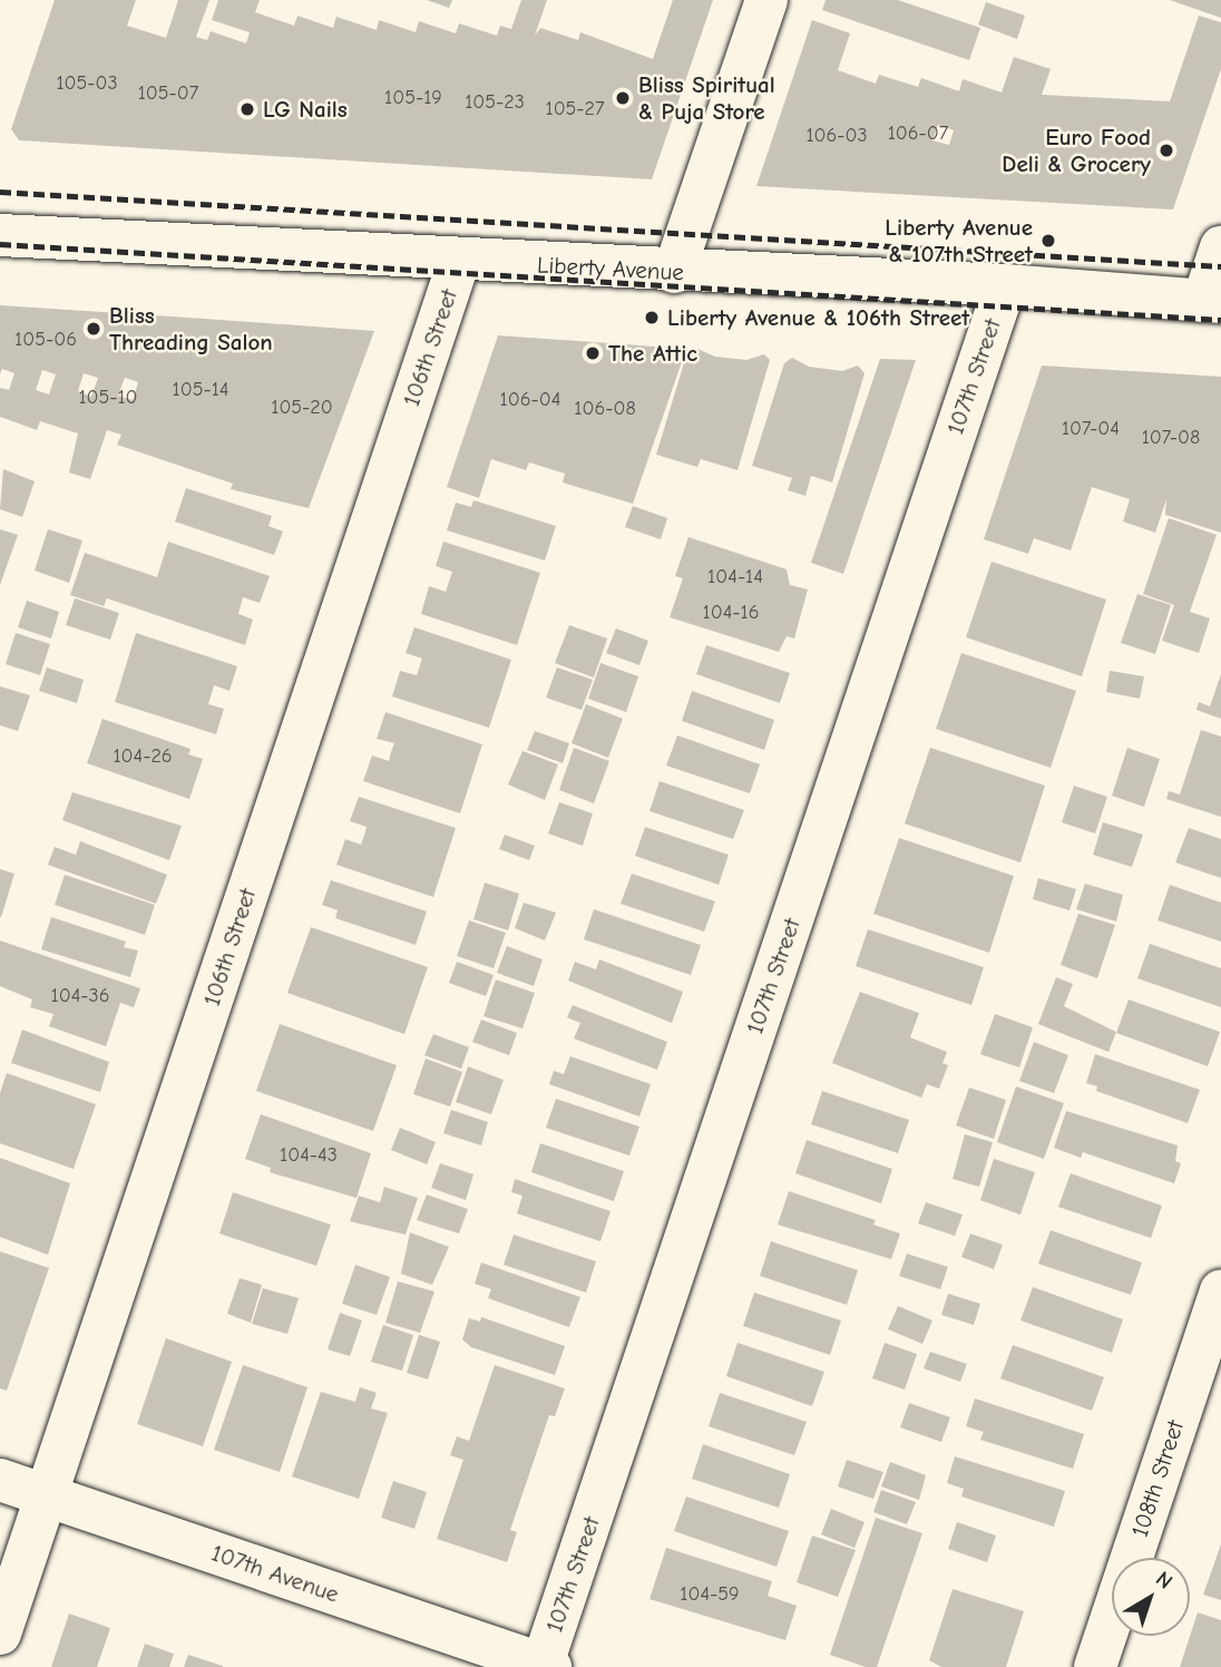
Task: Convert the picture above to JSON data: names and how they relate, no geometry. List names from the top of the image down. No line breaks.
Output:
{"streets":{"street":["Liberty Avenue","106th Street","107th Street","108th Street","107th Avenue"]},"crossings":[["Liberty Avenue","106th Street"],["Liberty Avenue","107th Street"],["106th Street","107th Avenue"],["107th Street","107th Avenue"]],"places":["Bliss Spiritual & Puja Store","LG Nails","Euro Food Deli & Grocery","Liberty Avenue & 107th Street","Liberty Avenue & 106th Street","Bliss Threading Salon","The Attic"],"house_numbers":["105-03","105-07","105-19","105-23","105-27","106-07","106-03","105-06","105-14","105-10","106-04","105-20","106-08","107-04","107-08","104-14","104-16","104-26","104-36","104-43","104-59"],"north":"top right"}
